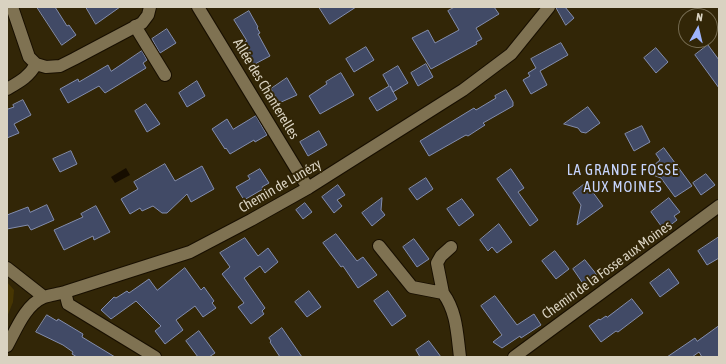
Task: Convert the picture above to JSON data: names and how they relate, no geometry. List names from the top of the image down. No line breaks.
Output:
{"streets":{"street":["Allée des Chanterelles","Chemin de Lunézy","Chemin de la Fosse aux Moines"]},"crossings":[["Allée des Chanterelles","Chemin de Lunézy"]],"districts":["LA GRANDE FOSSE AUX MOINES"],"north":"top"}
